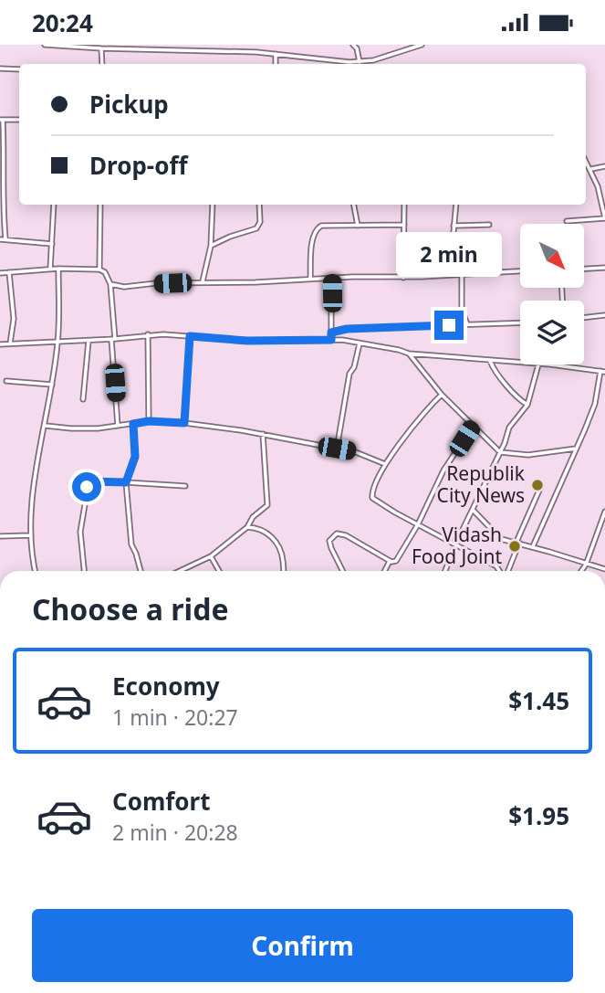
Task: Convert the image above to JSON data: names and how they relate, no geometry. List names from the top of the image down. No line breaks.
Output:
{"places":["Republik City News","Vidash Food Joint"],"north":"bottom right","page":{"status":"20:24","banner":["Pickup","Drop-off"],"bubble":"2 min","heading":"Choose a ride","list":[{"name":"Economy","note":"1 min · 20:27","value":"$1.45"},{"name":"Comfort","note":"2 min · 20:28","value":"$1.95"}],"buttons":"Confirm"}}
